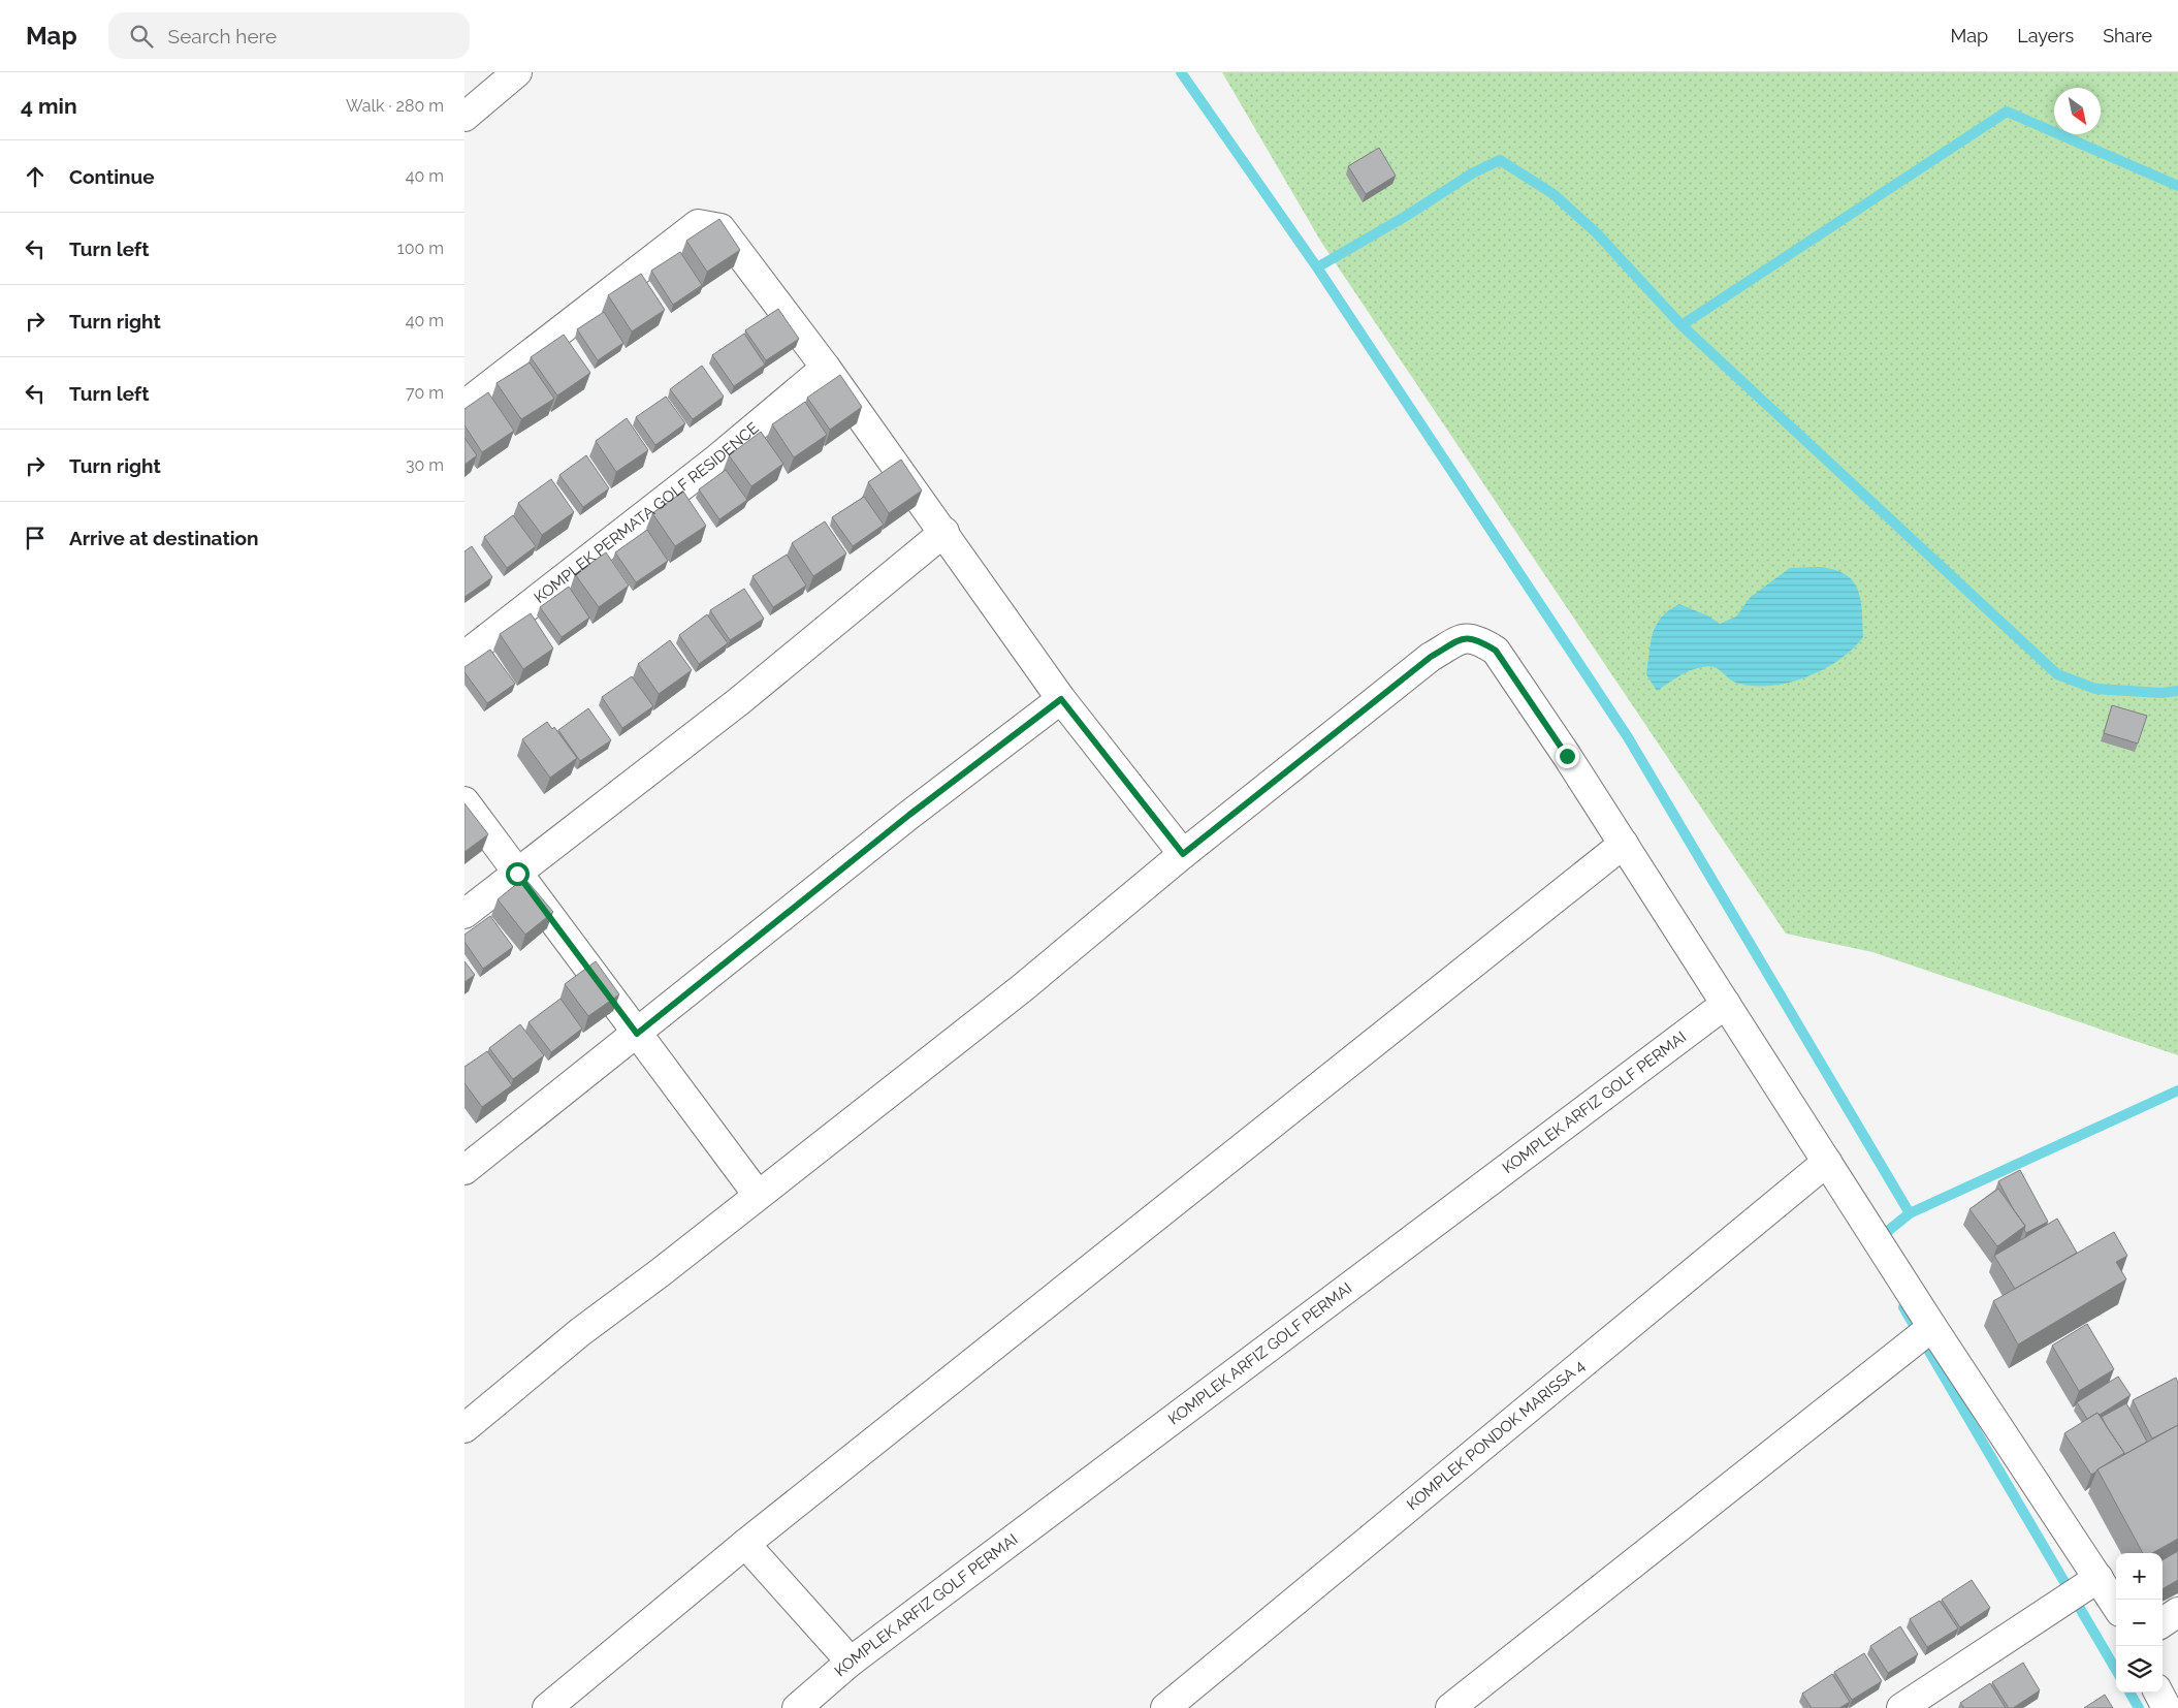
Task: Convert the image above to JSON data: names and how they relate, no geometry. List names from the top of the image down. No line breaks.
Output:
{"streets":{"street":["KOMPLEK PERMATA GOLF RESIDENCE","KOMPLEK ARFIZ GOLF PERMAI","KOMPLEK PONDOK MARISSA 4"]},"north":"bottom right","page":{"header":"Map","search":"Search here","nav":["Map","Layers","Share"],"heading":["4 min","Walk · 280 m"],"list":[["Continue","40 m"],["Turn left","100 m"],["Turn right","40 m"],["Turn left","70 m"],["Turn right","30 m"],"Arrive at destination"],"map_buttons":["+","−"]}}
